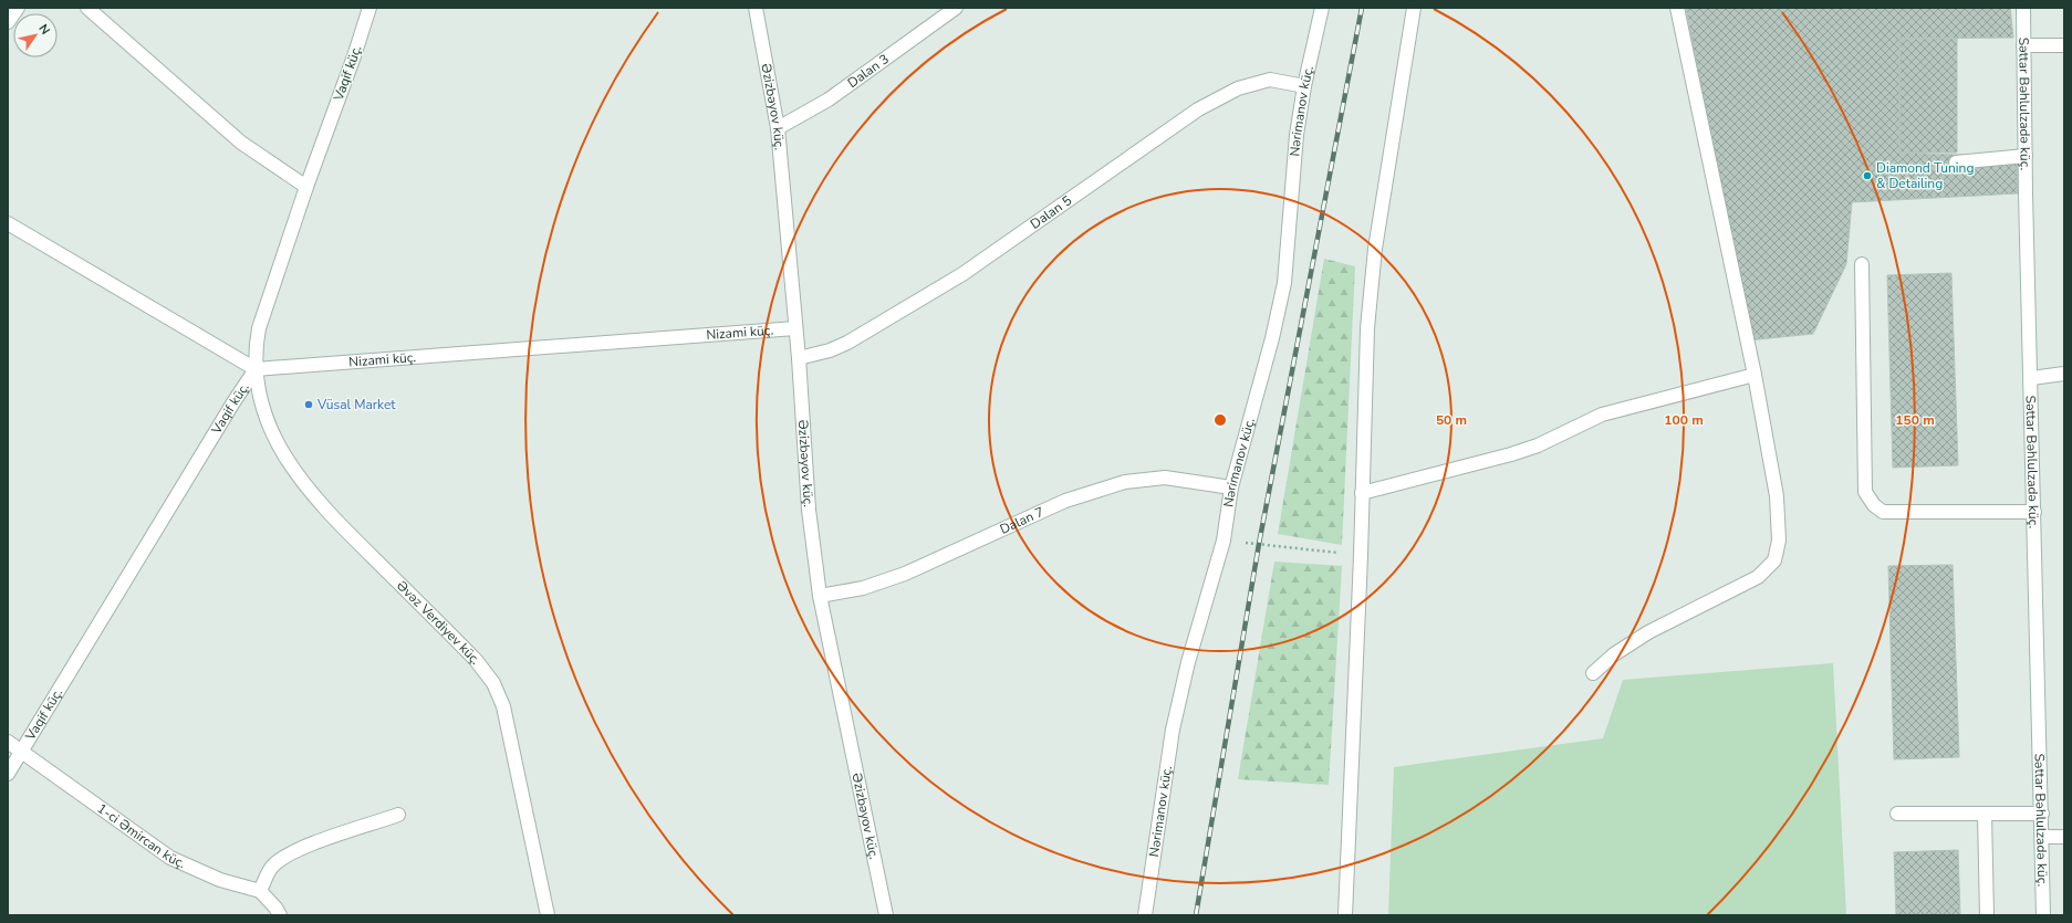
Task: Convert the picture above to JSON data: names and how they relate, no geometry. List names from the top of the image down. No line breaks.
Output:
{"streets":{"street":["Dalan 3","Vaqif küç.","Səttar Bəhlulzadə küç.","Əzizbəyov küç.","Nərimanov küç.","Dalan 5","Nizami küç.","Dalan 7","Əvəz Verdiyev küç.","1-ci Əmircan küç."]},"crossings":[["Dalan 3","Əzizbəyov küç."],["Vaqif küç.","Nizami küç."],["Vaqif küç.","Əvəz Verdiyev küç."],["Vaqif küç.","1-ci Əmircan küç."],["Əzizbəyov küç.","Dalan 5"],["Əzizbəyov küç.","Nizami küç."],["Əzizbəyov küç.","Dalan 7"],["Nərimanov küç.","Dalan 5"],["Nərimanov küç.","Dalan 7"],["Nizami küç.","Əvəz Verdiyev küç."]],"places":["Diamond Tuning & Detailing","Vüsal Market"],"north":"top right","rings":["50 m","100 m","150 m"]}
